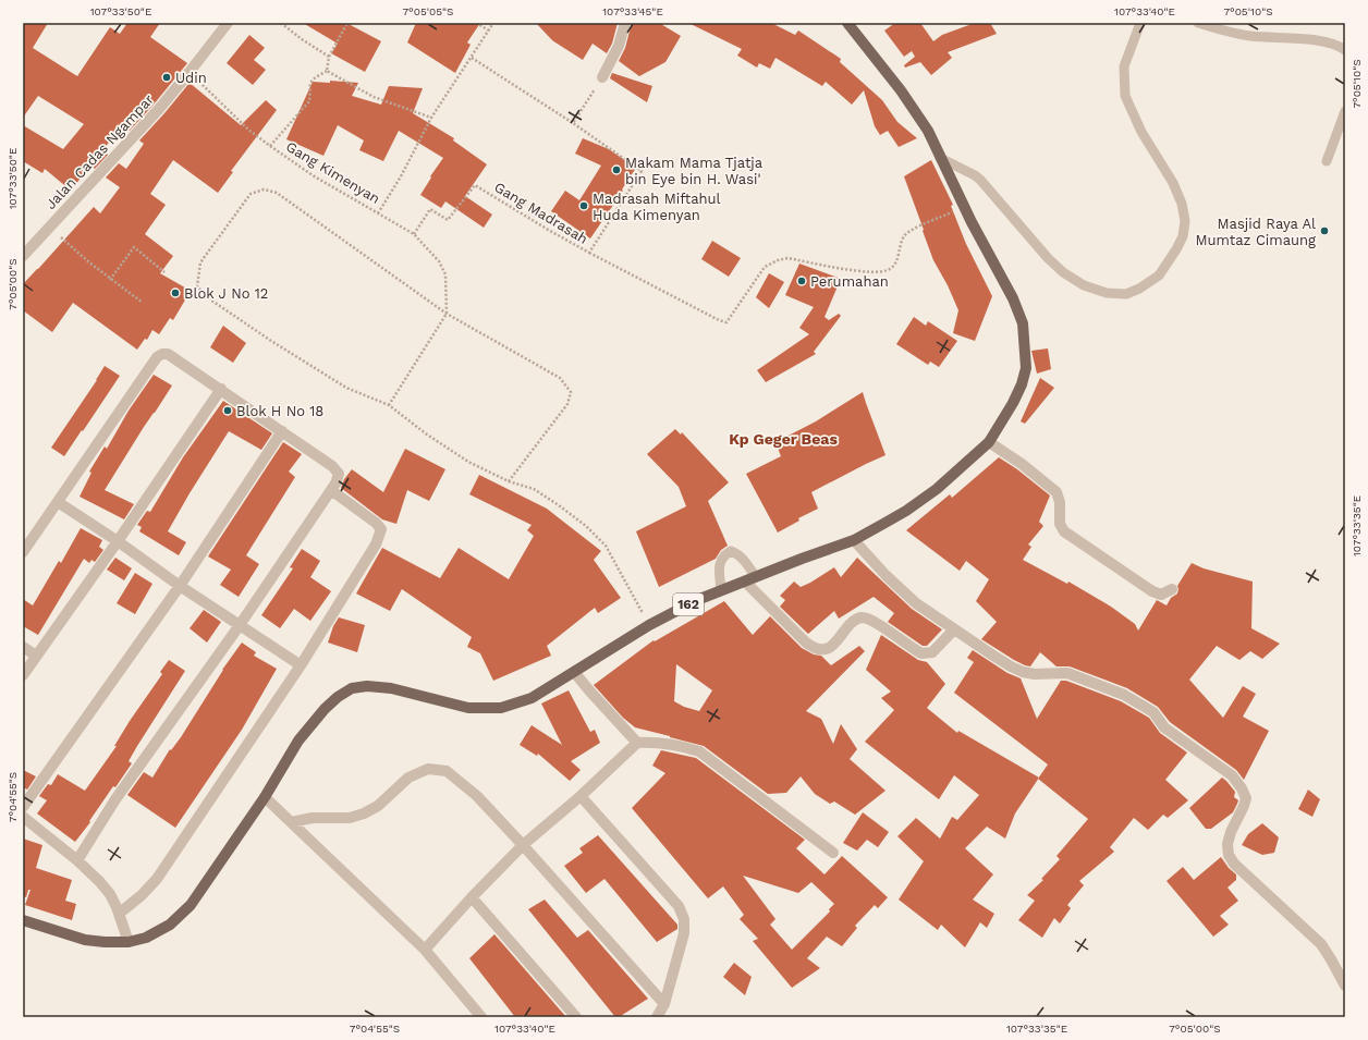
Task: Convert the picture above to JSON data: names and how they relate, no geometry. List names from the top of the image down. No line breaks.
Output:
{"streets":{"main road":["162"],"street":["Jalan Cadas Ngampar"],"path":["Gang Kimenyan","Gang Madrasah"]},"crossings":[["Jalan Cadas Ngampar","Gang Kimenyan"]],"districts":["Kp Geger Beas"],"places":["Udin","Makam Mama Tjatja bin Eye bin H. Wasi'","Madrasah Miftahul Huda Kimenyan","Masjid Raya Al Mumtaz Cimaung","Perumahan","Blok J No 12","Blok H No 18"],"coordinates":["107°33'50\"E","7°05'05\"S","107°33'45\"E","107°33'40\"E","7°05'10\"S","7°05'00\"S","107°33'35\"E","7°04'55\"S"]}
